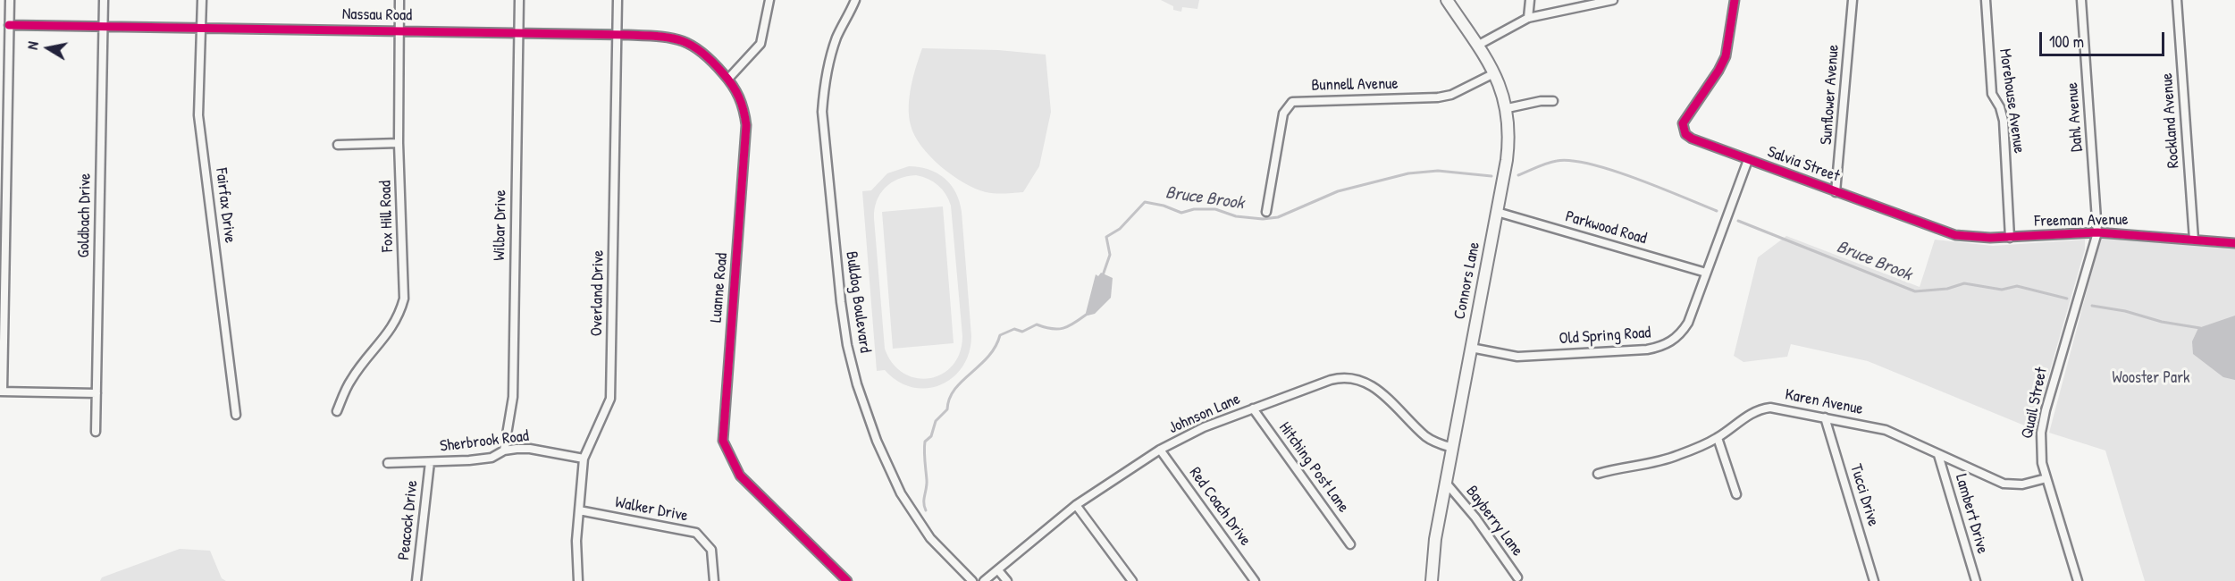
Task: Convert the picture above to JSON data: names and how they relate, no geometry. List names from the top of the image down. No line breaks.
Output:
{"streets":{"street":["Nassau Road","Bunnell Avenue","Sunflower Avenue","Morehouse Avenue","Dahl Avenue","Rockland Avenue","Salvia Street","Fairfax Drive","Goldbach Drive","Fox Hill Road","Freeman Avenue","Wilbar Drive","Parkwood Road","Connors Lane","Luanne Road","Overland Drive","Bulldog Boulevard","Old Spring Road","Karen Avenue","Quail Street","Johnson Lane","Sherbrook Road","Hitching Post Lane","Tucci Drive","Red Coach Drive","Walker Drive","Lambert Drive","Peacock Drive","Bayberry Lane"]},"crossings":[["Nassau Road","Fairfax Drive"],["Nassau Road","Goldbach Drive"],["Nassau Road","Fox Hill Road"],["Nassau Road","Wilbar Drive"],["Nassau Road","Luanne Road"],["Nassau Road","Overland Drive"],["Bunnell Avenue","Connors Lane"],["Sunflower Avenue","Salvia Street"],["Morehouse Avenue","Freeman Avenue"],["Dahl Avenue","Freeman Avenue"],["Dahl Avenue","Quail Street"],["Rockland Avenue","Freeman Avenue"],["Salvia Street","Freeman Avenue"],["Salvia Street","Old Spring Road"],["Freeman Avenue","Quail Street"],["Wilbar Drive","Sherbrook Road"],["Parkwood Road","Connors Lane"],["Parkwood Road","Old Spring Road"],["Connors Lane","Old Spring Road"],["Connors Lane","Johnson Lane"],["Connors Lane","Bayberry Lane"],["Luanne Road","Overland Drive"],["Overland Drive","Sherbrook Road"],["Overland Drive","Walker Drive"],["Karen Avenue","Quail Street"],["Karen Avenue","Tucci Drive"],["Karen Avenue","Lambert Drive"],["Johnson Lane","Hitching Post Lane"],["Johnson Lane","Red Coach Drive"],["Sherbrook Road","Peacock Drive"]],"water":["Bruce Brook"],"parks":["Wooster Park"],"scale_bar":"100 m","north":"left"}
